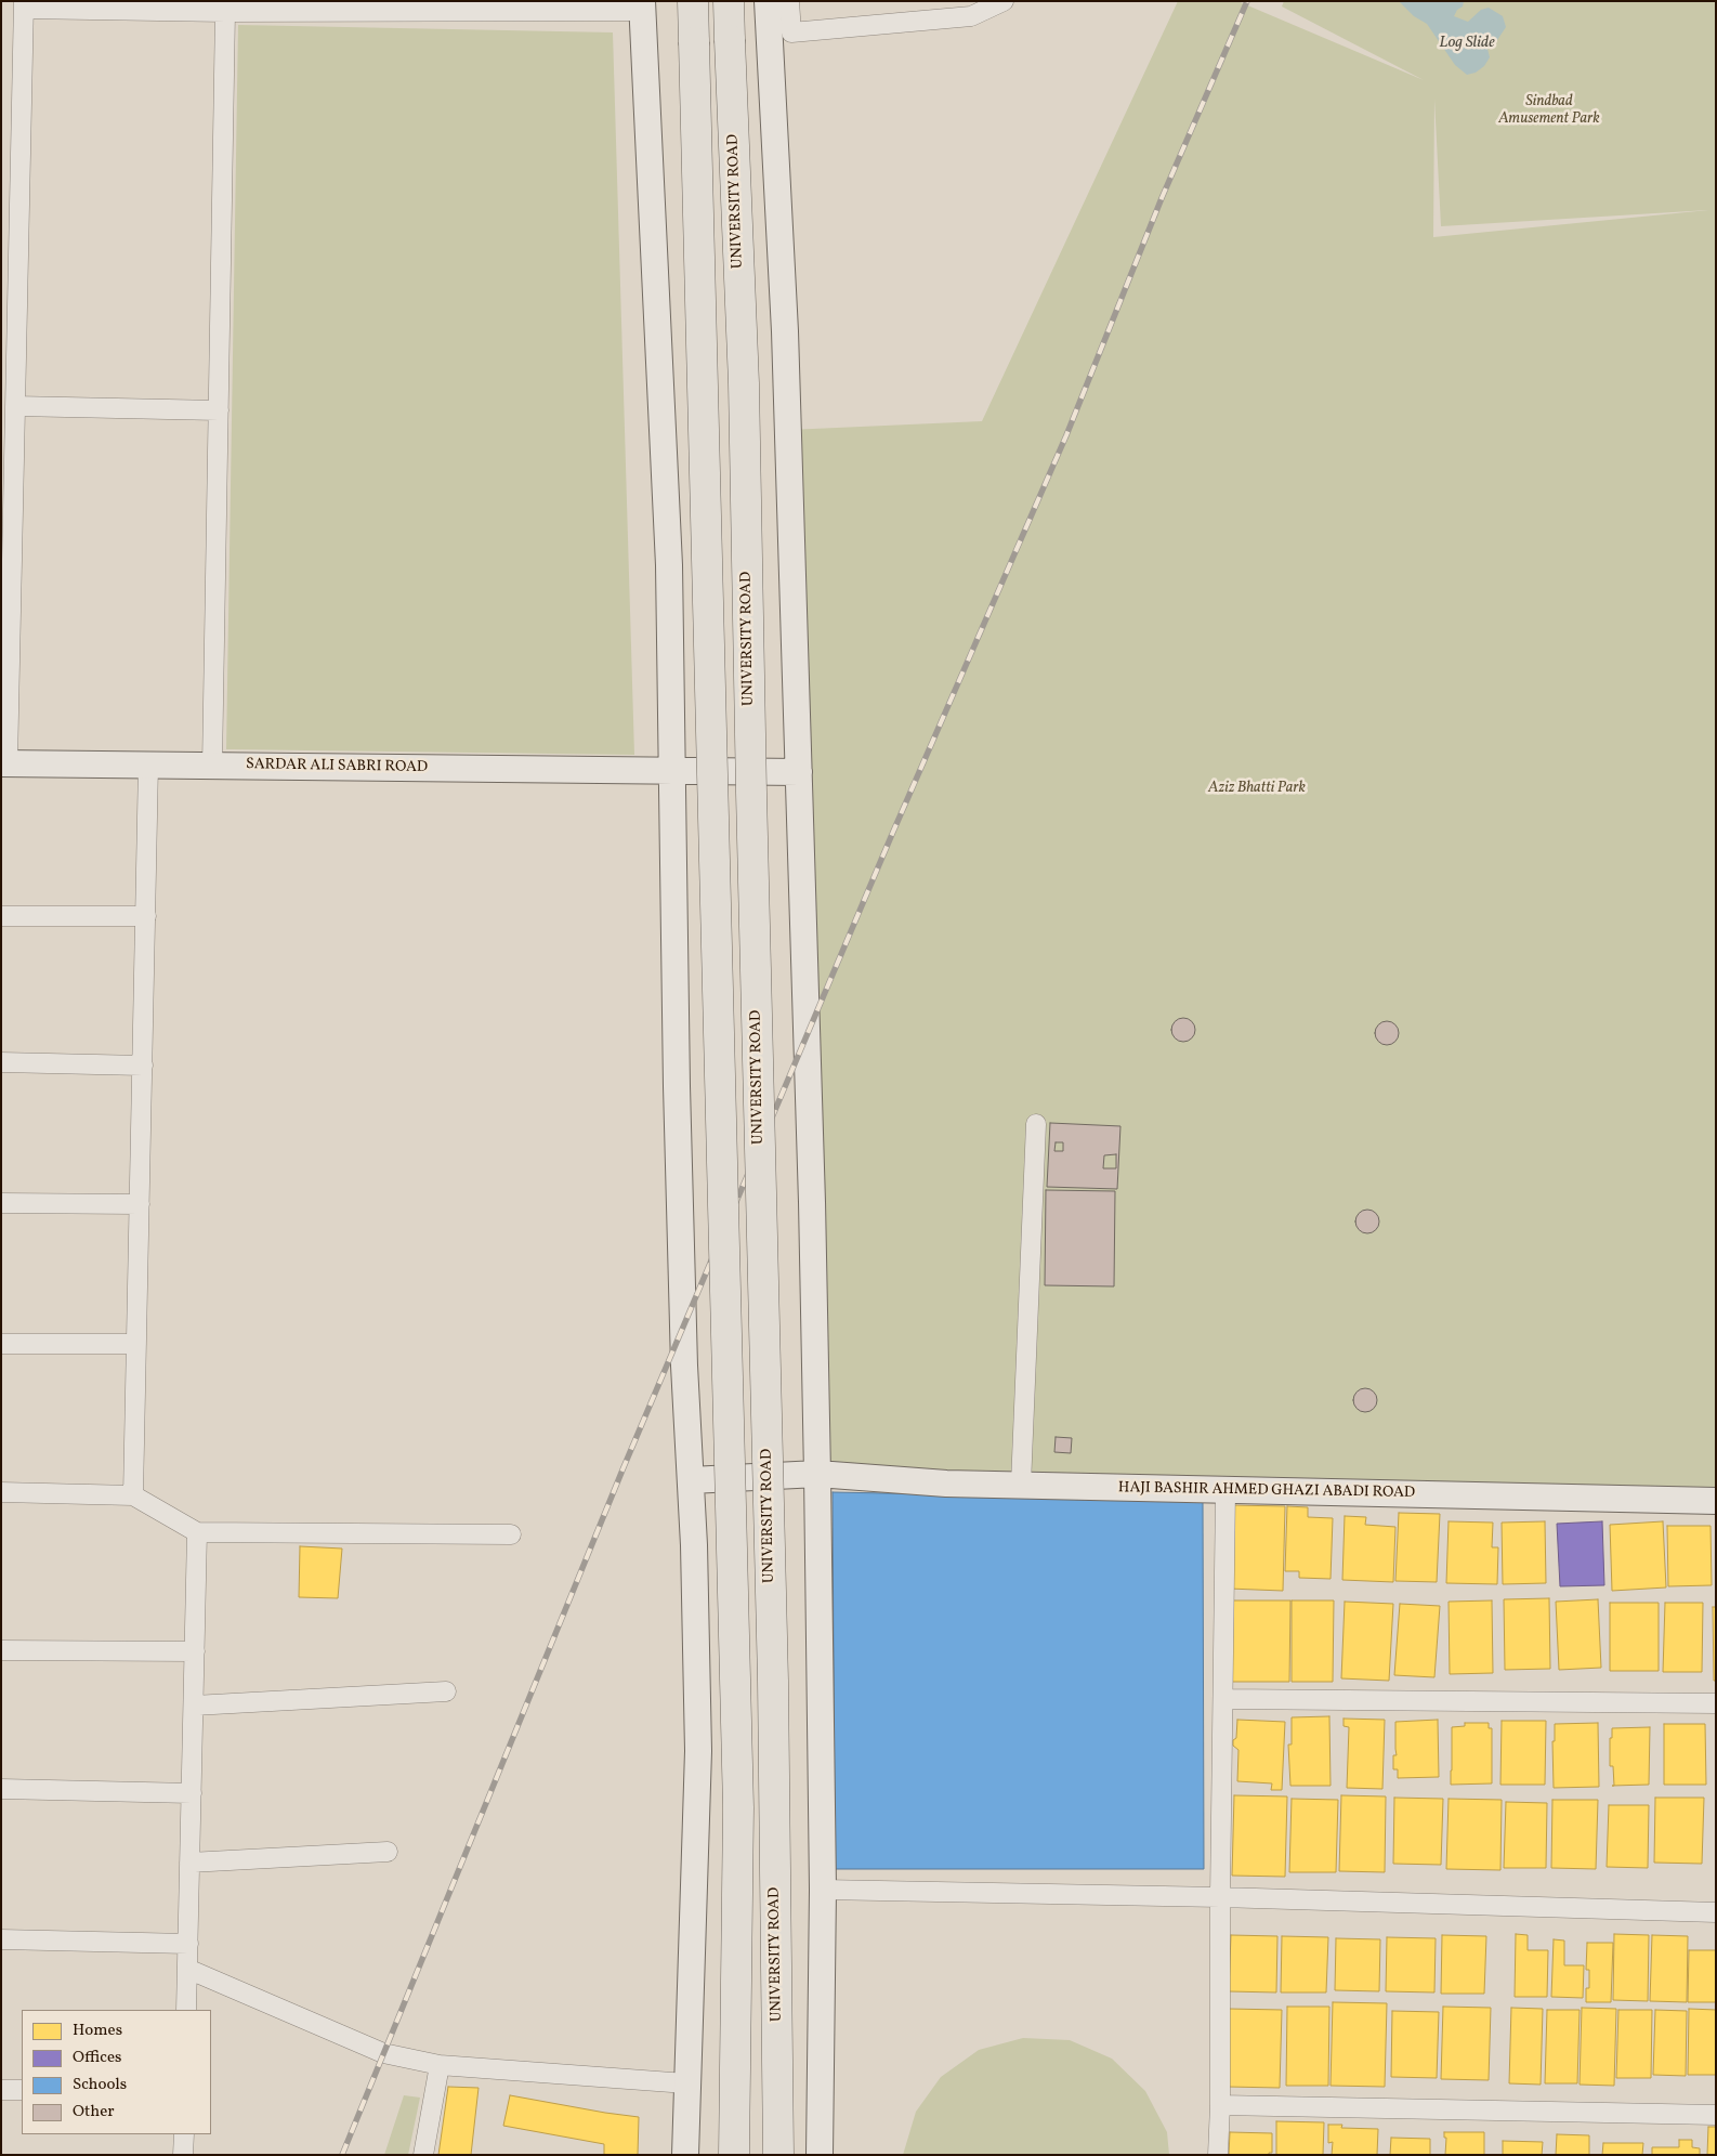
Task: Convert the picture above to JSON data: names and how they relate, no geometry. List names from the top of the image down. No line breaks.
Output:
{"streets":{"main road":["UNIVERSITY ROAD"],"street":["SARDAR ALI SABRI ROAD","HAJI BASHIR AHMED GHAZI ABADI ROAD"]},"water":["Log Slide"],"parks":["Sindbad Amusement Park","Aziz Bhatti Park"],"legend":["Homes","Offices","Schools","Other"]}
